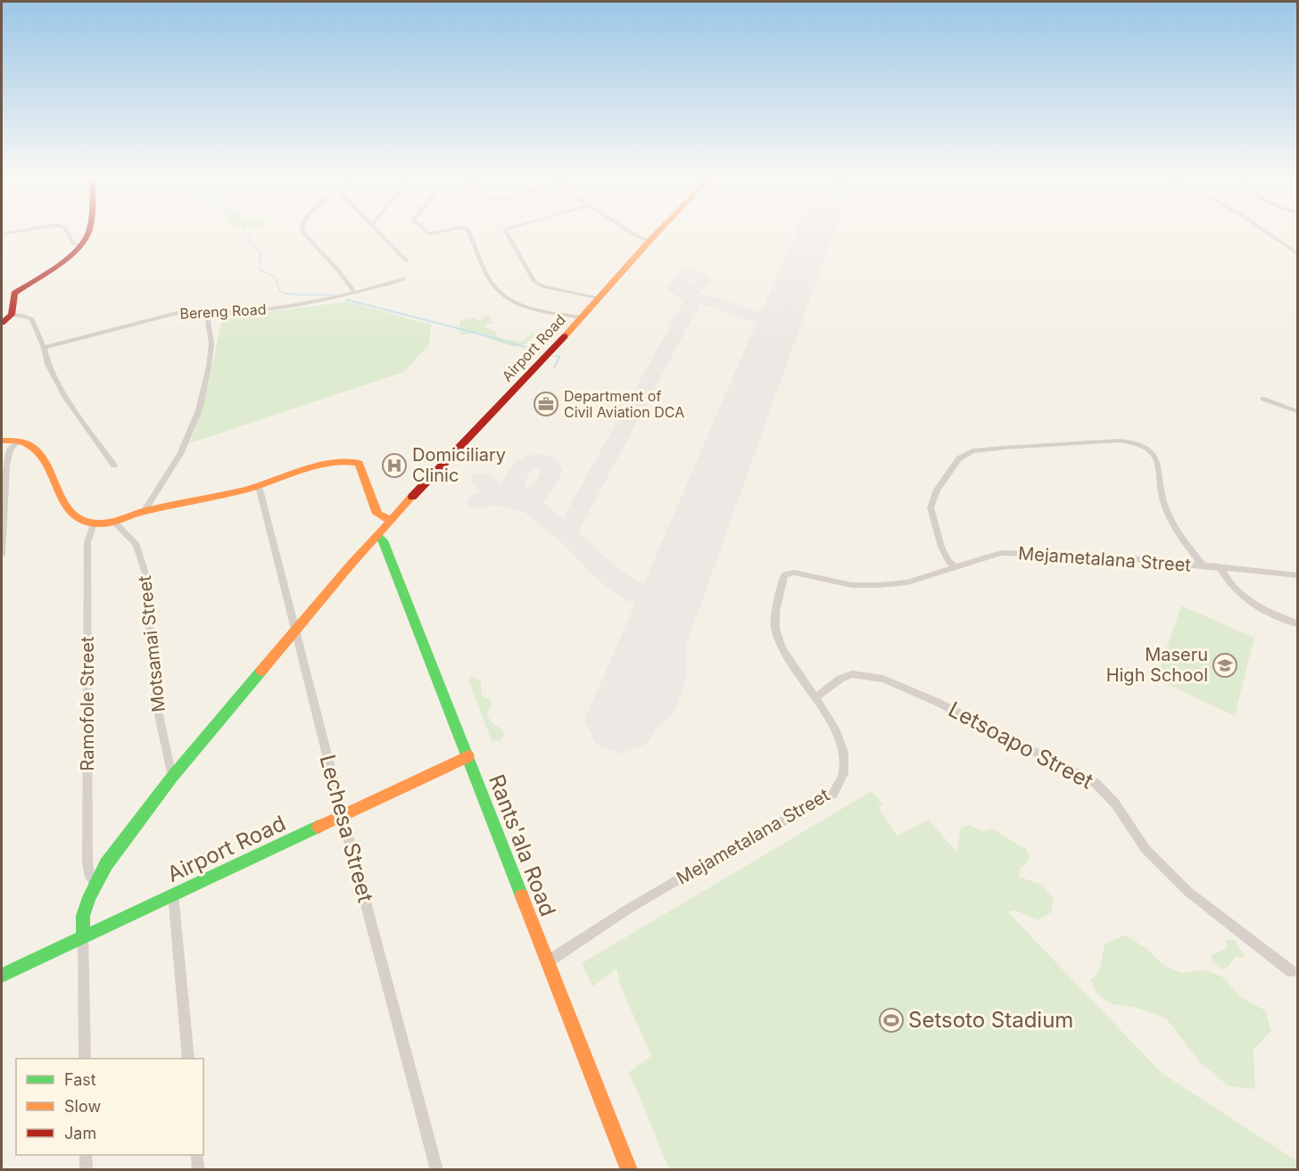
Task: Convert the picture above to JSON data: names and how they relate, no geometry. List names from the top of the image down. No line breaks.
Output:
{"streets":{"street":["Bereng Road","Airport Road","Mejametalana Street","Motsamai Street","Ramofole Street","Letsoapo Street","Lechesa Street","Rants'ala Road"]},"crossings":[["Airport Road","Motsamai Street"],["Airport Road","Ramofole Street"],["Airport Road","Lechesa Street"],["Airport Road","Rants'ala Road"],["Mejametalana Street","Letsoapo Street"],["Mejametalana Street","Rants'ala Road"]],"places":{"office":["Department of Civil Aviation DCA"],"hospital":["Domiciliary Clinic"],"school or university":["Maseru High School"],"sports":["Setsoto Stadium"]},"legend":["Fast","Slow","Jam"]}
